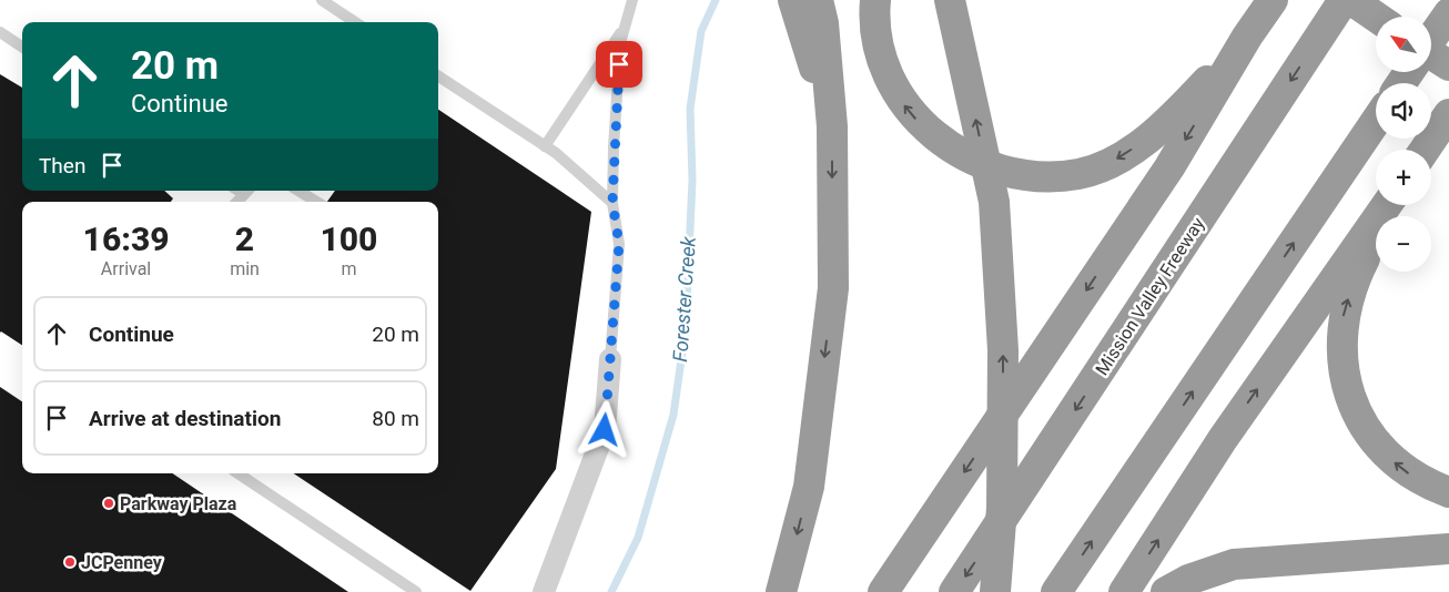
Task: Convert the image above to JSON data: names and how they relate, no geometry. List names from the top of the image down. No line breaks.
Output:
{"streets":{"highway":["Mission Valley Freeway"]},"water":["Forester Creek"],"places":["Parkway Plaza","JCPenney"],"north":"top left","page":{"map_buttons":["+","−"],"turn":["20 m","Continue"],"then":"Then","eta":["16:39","Arrival","2","min","100","m"],"list":[{"name":"Continue","value":"20 m"},{"name":"Arrive at destination","value":"80 m"}]}}
